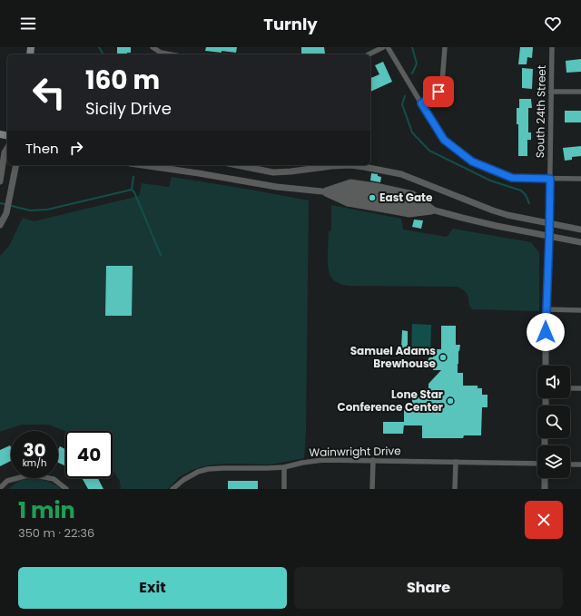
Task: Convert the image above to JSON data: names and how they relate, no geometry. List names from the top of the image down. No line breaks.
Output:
{"streets":{"street":["South 24th Street","Wainwright Drive"]},"places":["East Gate","Samuel Adams Brewhouse","Lone Star Conference Center"],"page":{"header":"Turnly","turn":["160 m","Sicily Drive"],"then":"Then","speed":"30 km/h","limit":"40","heading":["1 min","350 m · 22:36"],"buttons":["Exit","Share"]}}
